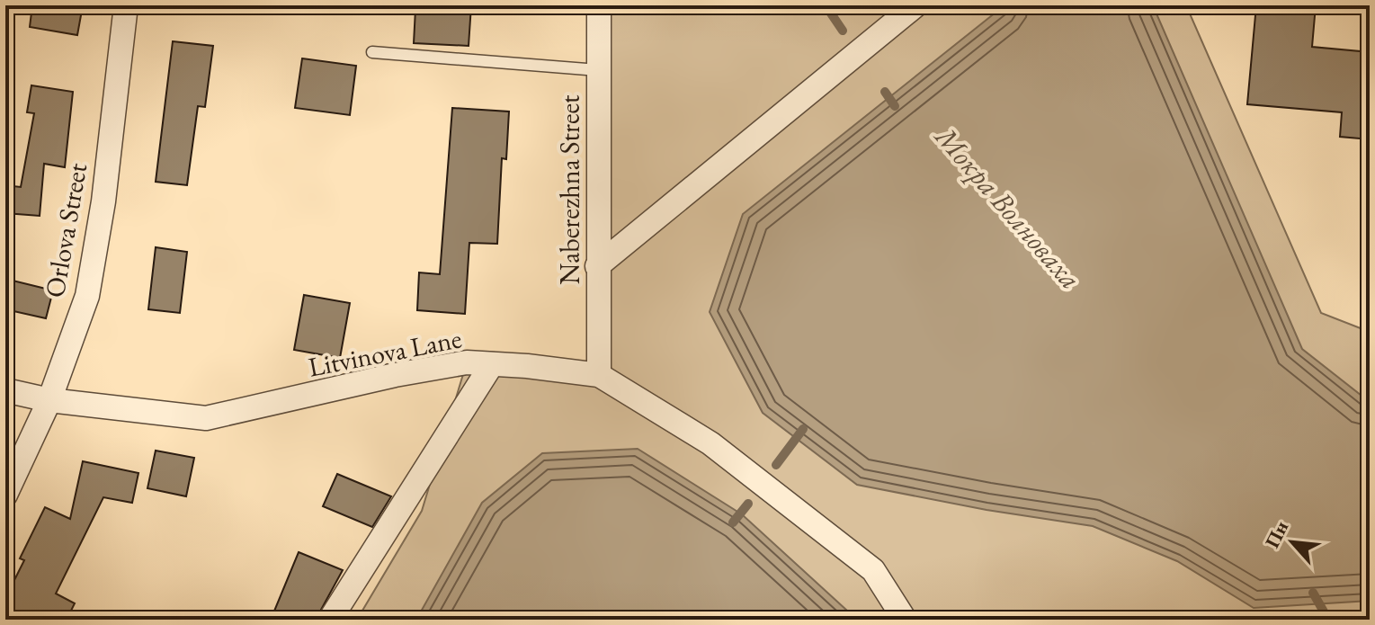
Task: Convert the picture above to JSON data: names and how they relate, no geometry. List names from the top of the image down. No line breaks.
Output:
{"streets":{"street":["Naberezhna Street","Orlova Street","Litvinova Lane"]},"crossings":[["Naberezhna Street","Litvinova Lane"],["Orlova Street","Litvinova Lane"]],"water":["Мокра Волноваха"],"north":"top left"}
